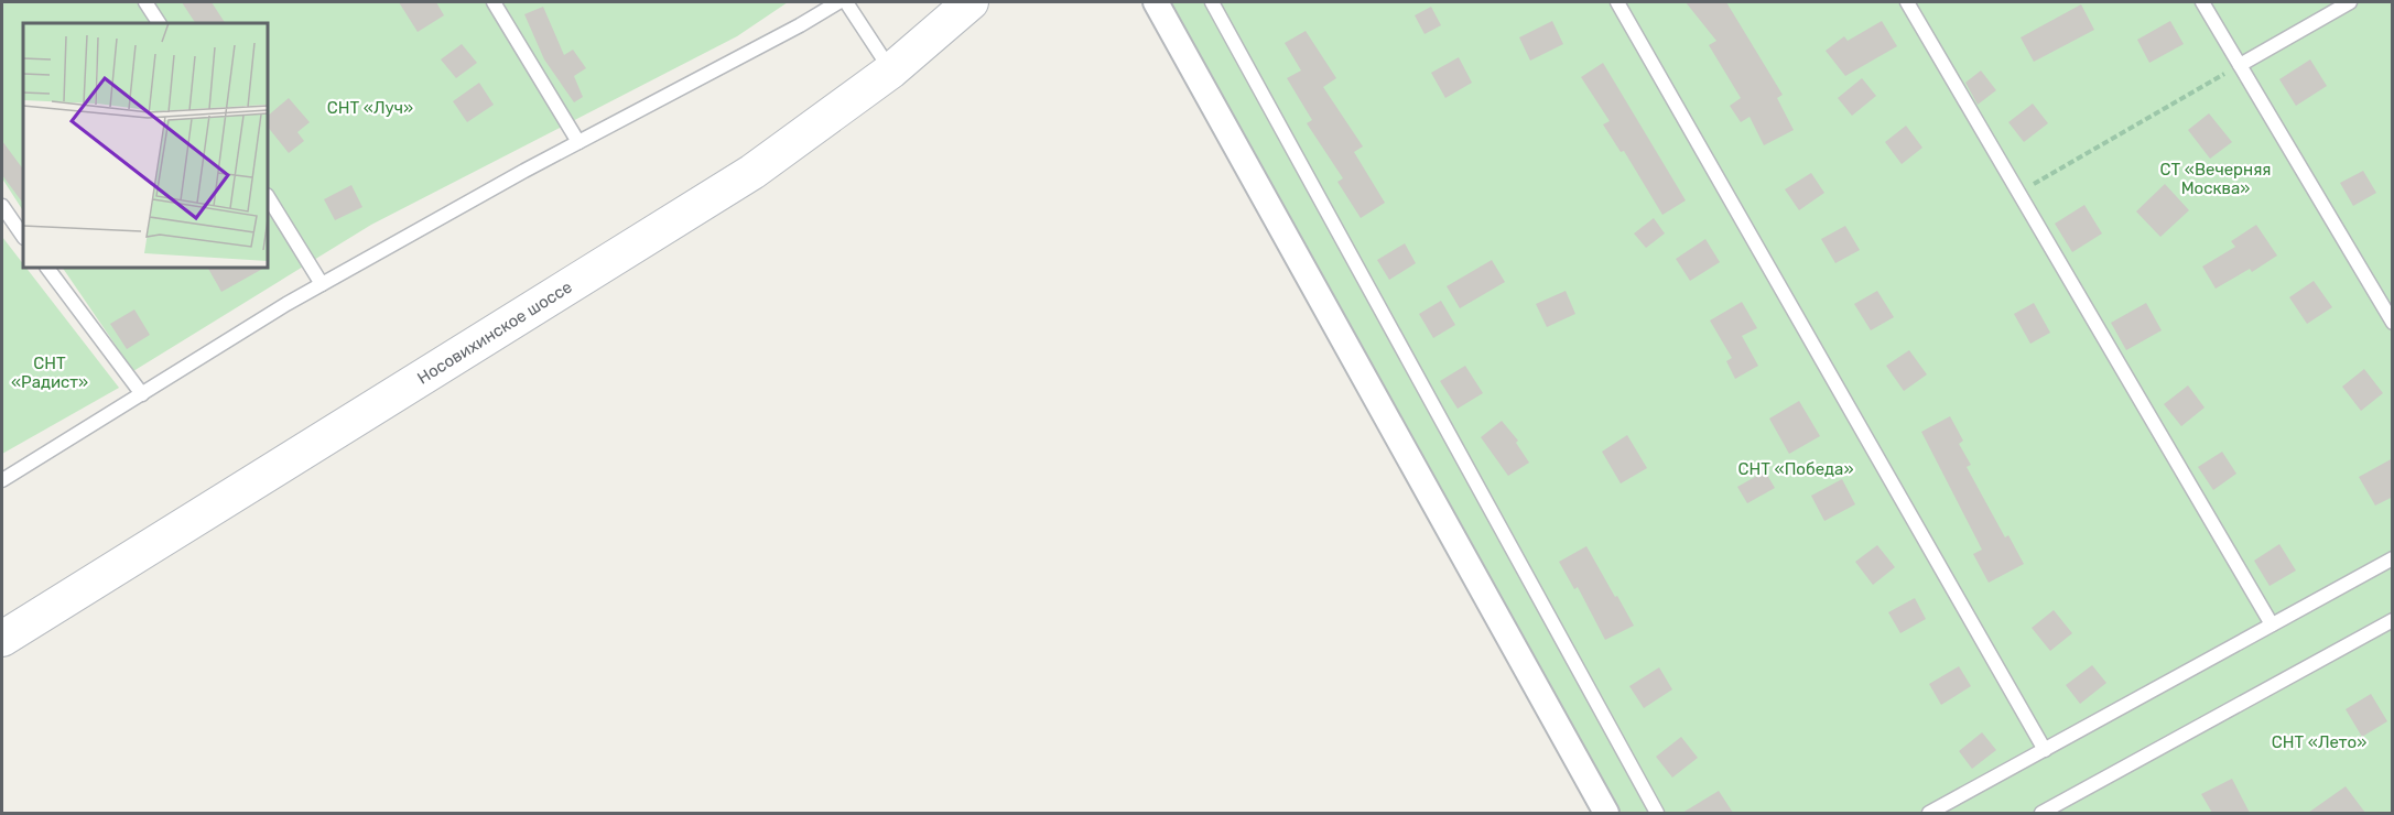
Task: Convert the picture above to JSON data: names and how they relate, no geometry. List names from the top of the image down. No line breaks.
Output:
{"streets":{"main road":["Носовихинское шоссе"]},"parks":["СНТ «Луч»","СТ «Вечерняя Москва»","СНТ «Радист»","СНТ «Победа»","СНТ «Лето»"]}
